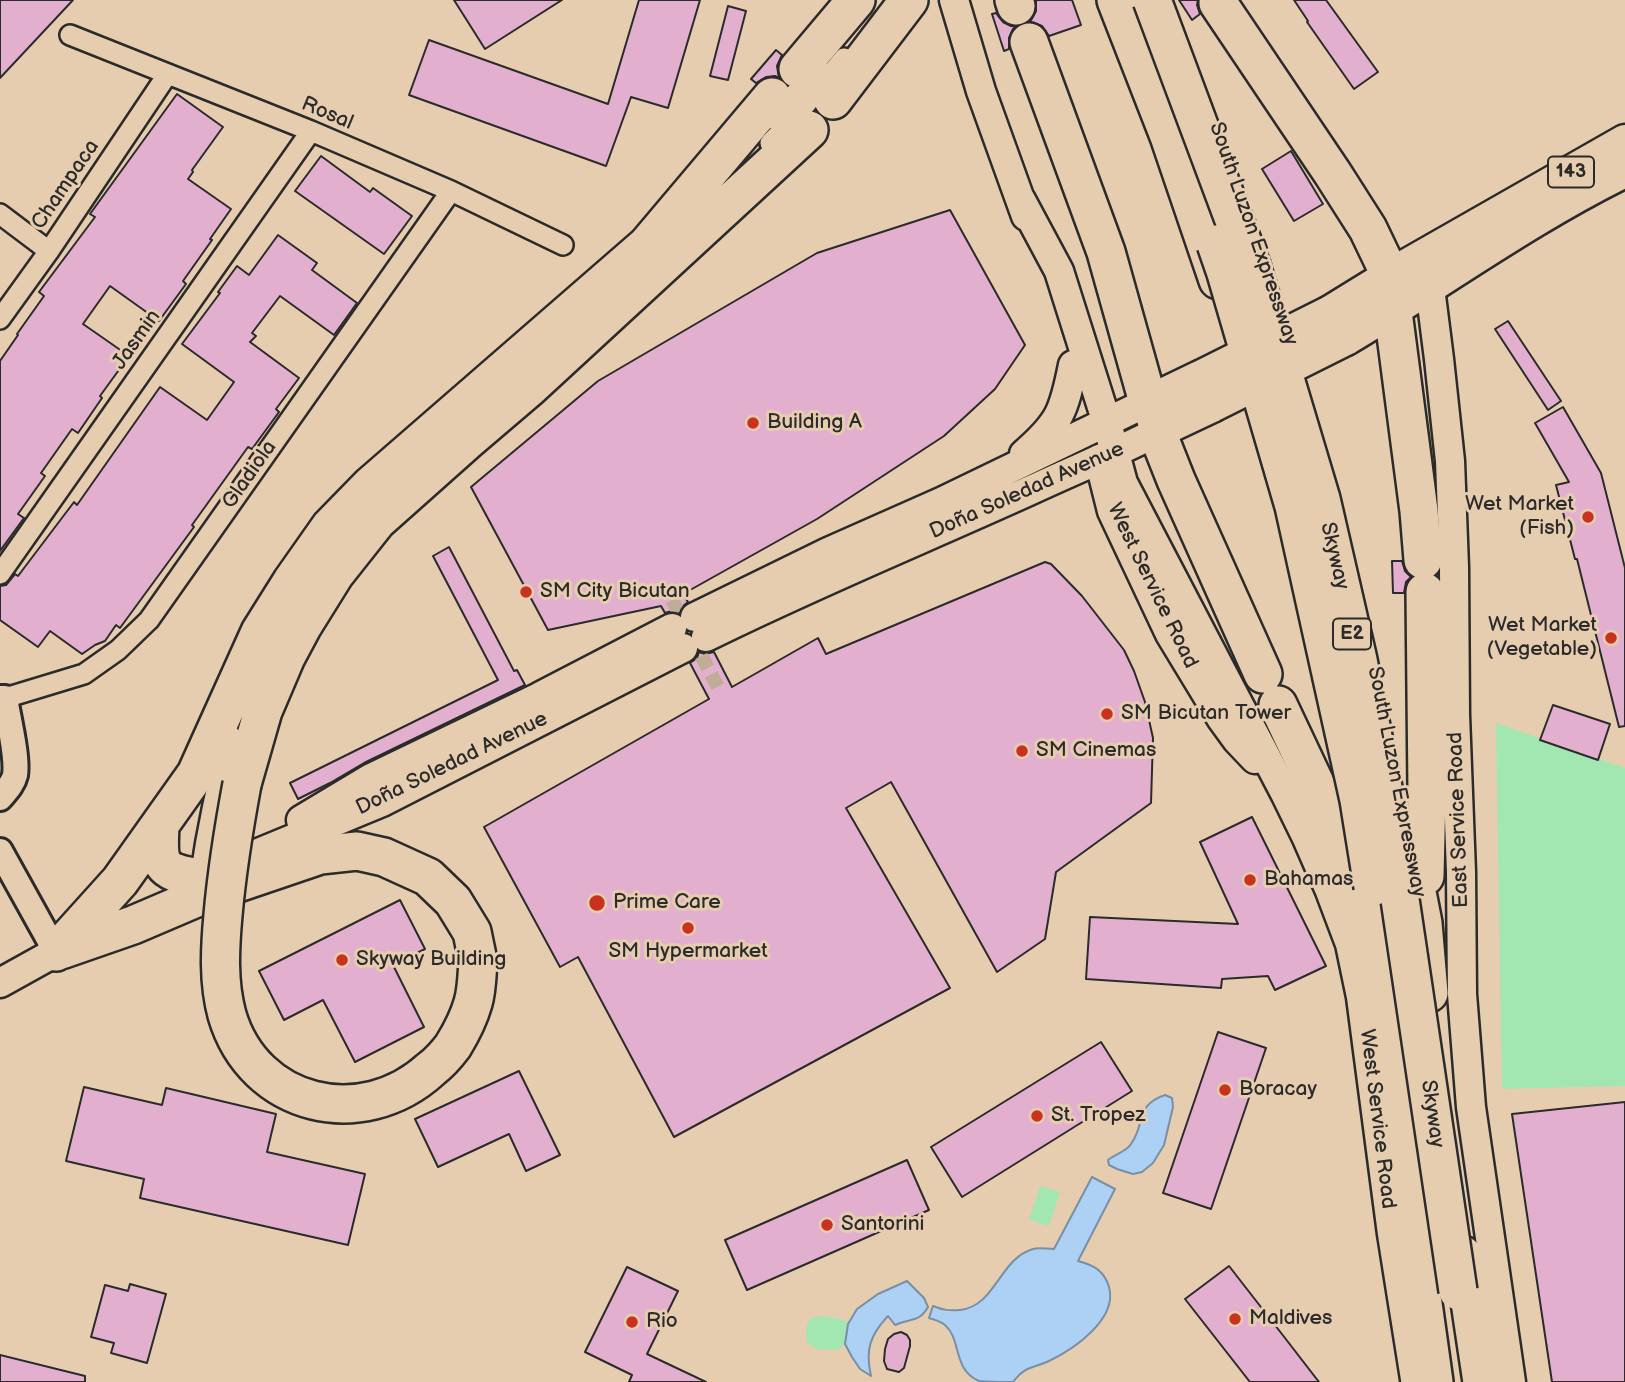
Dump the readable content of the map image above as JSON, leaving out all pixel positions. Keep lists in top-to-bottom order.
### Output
{
  "streets": {
    "highway": ["South Luzon Expressway", "Skyway", "E2"],
    "main road": [
      "143",
      "Doña Soledad Avenue",
      "West Service Road",
      "East Service Road"
    ],
    "street": [
      "Rosal",
      "Champaca",
      "Jasmin",
      "Gladiola"
    ]
  },
  "crossings": [
    ["Rosal", "Champaca"],
    ["Rosal", "Jasmin"],
    ["Rosal", "Gladiola"],
    ["143", "Doña Soledad Avenue"],
    ["143", "East Service Road"],
    ["Doña Soledad Avenue", "West Service Road"]
  ],
  "places": [
    "Building A",
    "Wet Market (Fish)",
    "SM City Bicutan",
    "Wet Market (Vegetable)",
    "SM Bicutan Tower",
    "SM Cinemas",
    "Bahamas",
    "Prime Care",
    "SM Hypermarket",
    "Skyway Building",
    "Boracay",
    "St. Tropez",
    "Santorini",
    "Maldives",
    "Rio"
  ]
}
